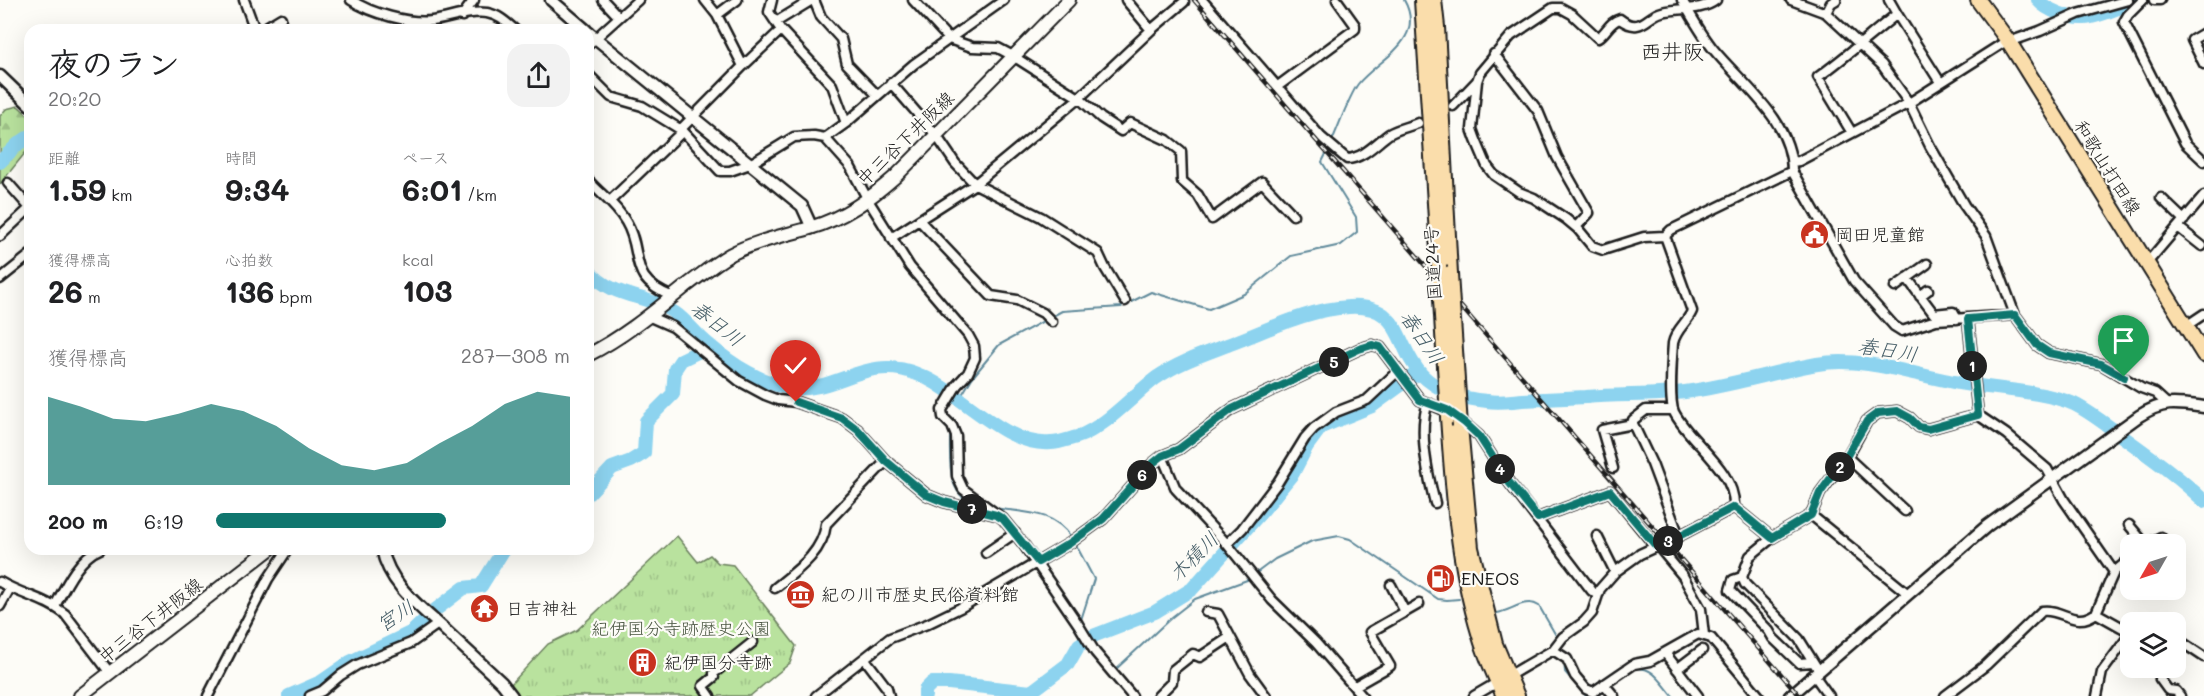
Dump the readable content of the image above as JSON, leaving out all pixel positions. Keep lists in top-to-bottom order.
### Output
{
  "streets": {
    "main road": ["中三谷下井阪線", "和歌山打田線", "国道24号"]
  },
  "districts": ["西井阪"],
  "water": ["春日川", "木積川", "宮川"],
  "parks": ["紀伊国分寺跡歴史公園"],
  "places": {
    "public building": ["岡田児童館"],
    "fuel station": ["ENEOS"],
    "museum": ["紀の川市歴史民俗資料館"],
    "temple": ["日吉神社"],
    "building": ["紀伊国分寺跡"]
  },
  "north": "bottom left",
  "page": {
    "heading": ["夜のラン", "20:20"],
    "stats": [
      ["距離", "1.59 km"],
      ["時間", "9:34"],
      ["ペース", "6:01 /km"],
      ["獲得標高", "26 m"],
      ["心拍数", "136 bpm"],
      ["kcal", "103"]
    ],
    "chart": ["獲得標高", "287–308 m"],
    "pins": [
      "5",
      "1",
      "2",
      "4",
      "6",
      "7",
      "3"
    ],
    "list": [
      {
        "name": "200 m",
        "note": "6:19"
      }
    ]
  }
}
